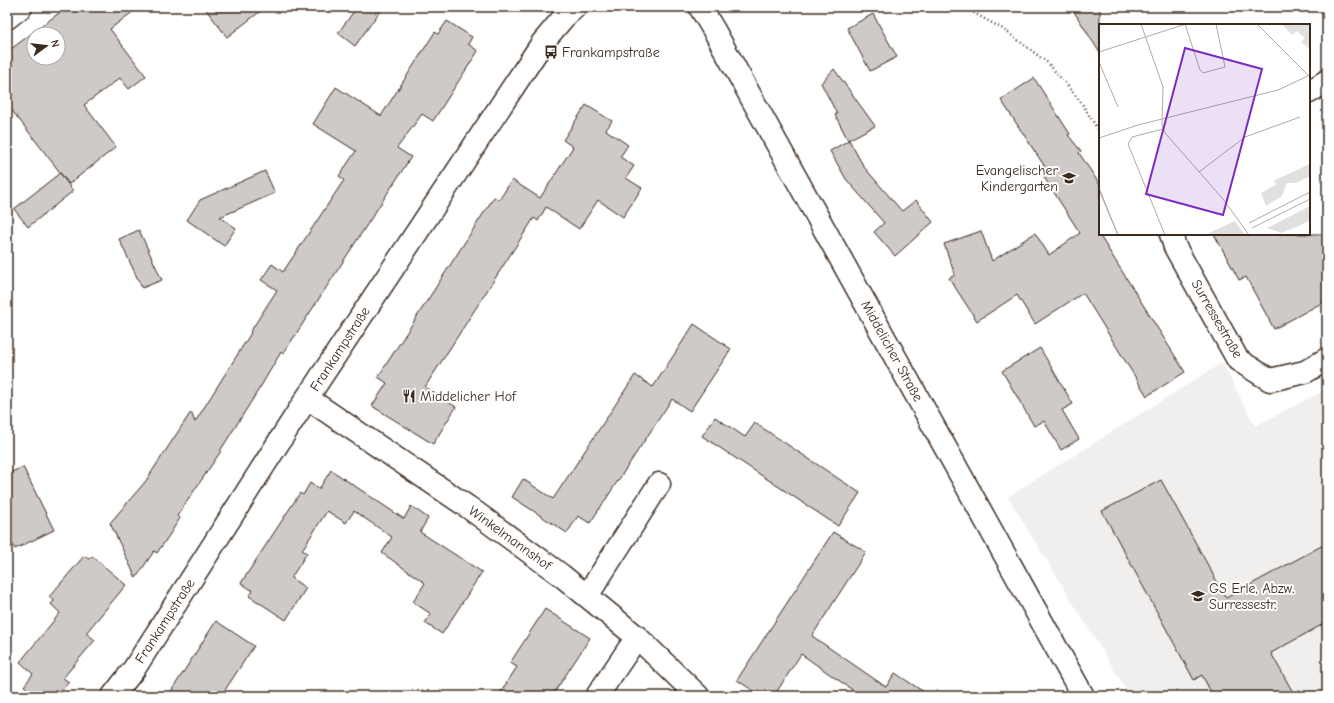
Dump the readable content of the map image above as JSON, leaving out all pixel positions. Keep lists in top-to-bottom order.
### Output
{
  "streets": {
    "street": [
      "Surressestraße",
      "Frankampstraße",
      "Middelicher Straße",
      "Winkelmannshof"
    ]
  },
  "crossings": [
    ["Frankampstraße", "Winkelmannshof"]
  ],
  "places": {
    "bus stop": ["Frankampstraße"],
    "school or university": ["Evangelischer Kindergarten", "GS Erle, Abzw. Surressestr."],
    "restaurant": ["Middelicher Hof"]
  },
  "north": "right"
}
